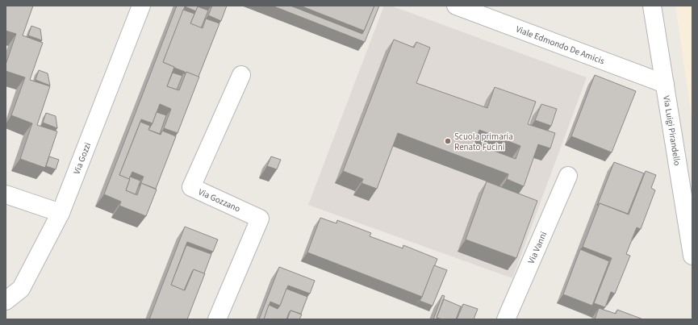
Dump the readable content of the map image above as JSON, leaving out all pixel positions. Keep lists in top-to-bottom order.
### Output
{
  "streets": {
    "street": [
      "Viale Edmondo De Amicis",
      "Via Luigi Pirandello",
      "Via Gozzi",
      "Via Gozzano",
      "Via Vanni"
    ]
  },
  "crossings": [
    ["Viale Edmondo De Amicis", "Via Luigi Pirandello"]
  ],
  "places": ["Scuola primaria Renato Fucini"]
}
